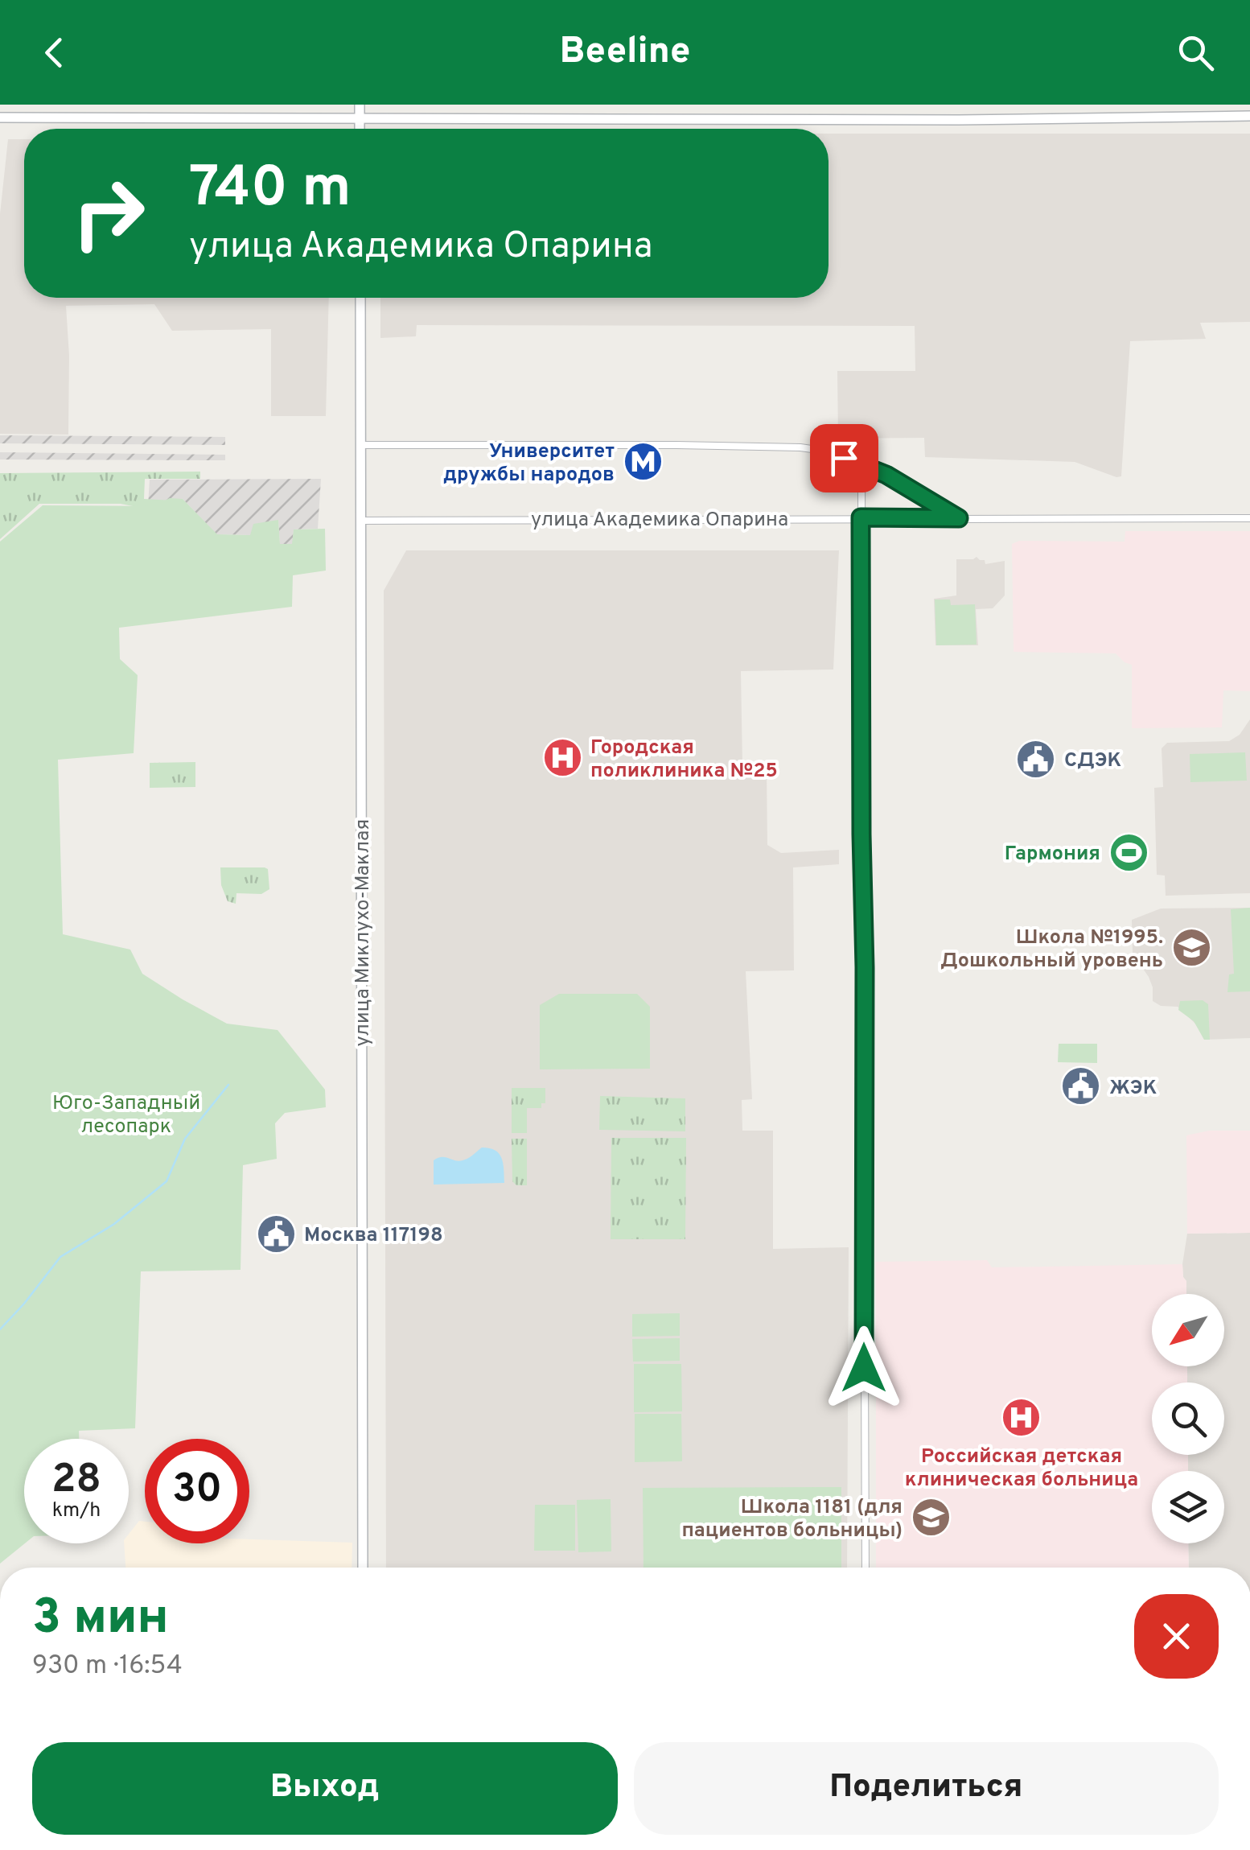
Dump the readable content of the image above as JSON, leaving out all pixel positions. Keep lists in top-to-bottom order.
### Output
{
  "streets": {
    "main road": ["улица Миклухо-Маклая"],
    "street": ["улица Академика Опарина"]
  },
  "crossings": [
    ["улица Академика Опарина", "улица Миклухо-Маклая"]
  ],
  "parks": ["Юго-Западный лесопарк"],
  "places": {
    "metro station": ["Университет дружбы народов"],
    "hospital": ["Городская поликлиника №25", "Российская детская клиническая больница"],
    "public building": ["СДЭК", "ЖЭК", "Москва 117198"],
    "sports": ["Гармония"],
    "school or university": ["Школа №1995. Дошкольный уровень", "Школа 1181 (для пациентов больницы)"]
  },
  "north": "bottom left",
  "page": {
    "header": "Beeline",
    "turn": ["740 m", "улица Академика Опарина"],
    "speed": "28 km/h",
    "limit": "30",
    "heading": ["3 мин", "930 m · 16:54"],
    "buttons": ["Выход", "Поделиться"]
  }
}
